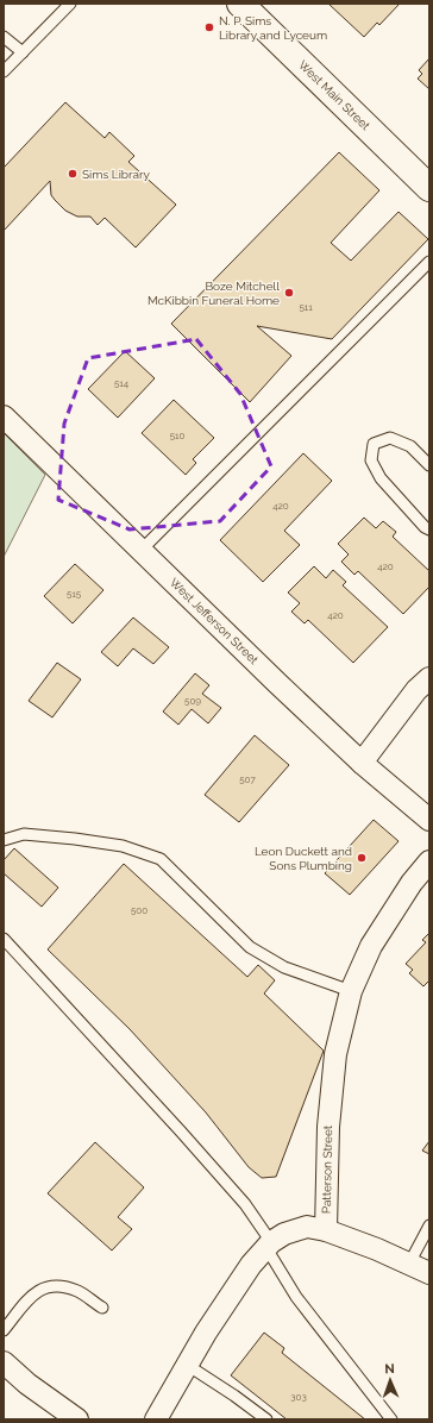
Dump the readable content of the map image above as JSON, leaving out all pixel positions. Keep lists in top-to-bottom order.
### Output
{
  "streets": {
    "main road": ["West Main Street"],
    "street": ["West Jefferson Street", "Patterson Street"]
  },
  "places": [
    "N. P. Sims Library and Lyceum",
    "Sims Library",
    "Boze Mitchell McKibbin Funeral Home",
    "Leon Duckett and Sons Plumbing"
  ],
  "house_numbers": [
    "511",
    "514",
    "510",
    "420",
    "420",
    "515",
    "420",
    "509",
    "507",
    "500",
    "303"
  ],
  "north": "top"
}
